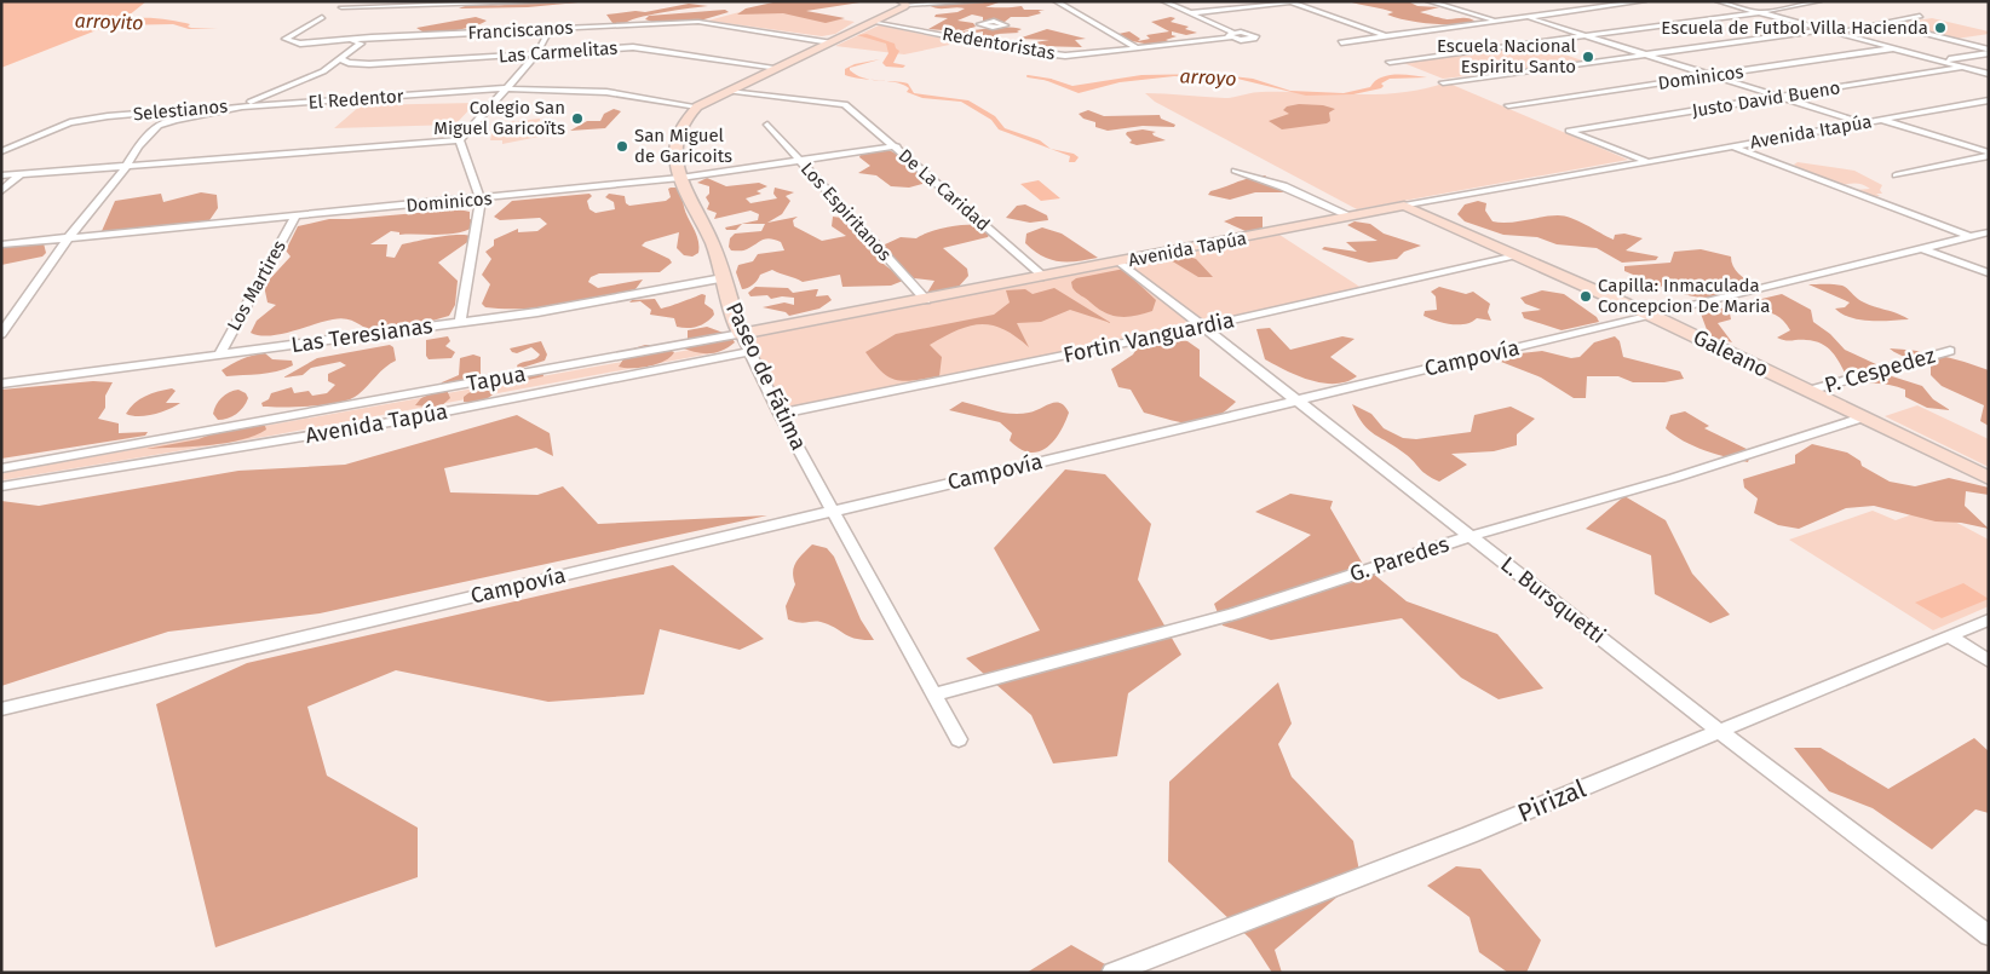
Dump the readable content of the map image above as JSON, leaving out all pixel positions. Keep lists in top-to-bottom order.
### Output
{
  "streets": {
    "street": [
      "Franciscanos",
      "Redentoristas",
      "Las Carmelitas",
      "Dominicos",
      "El Redentor",
      "Justo David Bueno",
      "Selestianos",
      "Avenida Itapúa",
      "De La Caridad",
      "Los Espiritanos",
      "Avenida Tapúa",
      "Los Martires",
      "Las Teresianas",
      "Fortin Vanguardia",
      "Galeano",
      "Campovía",
      "P. Cespedez",
      "Paseo de Fátima",
      "Tapua",
      "G. Paredes",
      "L. Bursquetti",
      "Pirizal"
    ]
  },
  "crossings": [
    ["Franciscanos", "Paseo de Fátima"],
    ["Redentoristas", "Paseo de Fátima"],
    ["Las Carmelitas", "Selestianos"],
    ["Las Carmelitas", "Paseo de Fátima"],
    ["Dominicos", "De La Caridad"],
    ["Dominicos", "Los Espiritanos"],
    ["Dominicos", "Los Martires"],
    ["Dominicos", "Paseo de Fátima"],
    ["El Redentor", "Selestianos"],
    ["El Redentor", "Paseo de Fátima"],
    ["Justo David Bueno", "Avenida Itapúa"],
    ["Avenida Itapúa", "Avenida Tapúa"],
    ["De La Caridad", "Avenida Tapúa"],
    ["De La Caridad", "Paseo de Fátima"],
    ["Los Espiritanos", "Avenida Tapúa"],
    ["Avenida Tapúa", "Galeano"],
    ["Avenida Tapúa", "Paseo de Fátima"],
    ["Avenida Tapúa", "Tapua"],
    ["Avenida Tapúa", "L. Bursquetti"],
    ["Los Martires", "Las Teresianas"],
    ["Las Teresianas", "Paseo de Fátima"],
    ["Fortin Vanguardia", "Galeano"],
    ["Fortin Vanguardia", "Paseo de Fátima"],
    ["Fortin Vanguardia", "L. Bursquetti"],
    ["Galeano", "Campovía"],
    ["Galeano", "P. Cespedez"],
    ["Galeano", "G. Paredes"],
    ["Campovía", "Paseo de Fátima"],
    ["Campovía", "L. Bursquetti"],
    ["Paseo de Fátima", "Tapua"],
    ["Paseo de Fátima", "G. Paredes"],
    ["G. Paredes", "L. Bursquetti"],
    ["L. Bursquetti", "Pirizal"]
  ],
  "water": ["arroyito", "arroyo"],
  "places": [
    "Escuela de Futbol Villa Hacienda",
    "Escuela Nacional Espiritu Santo",
    "Colegio San Miguel Garicoïts",
    "San Miguel de Garicoits",
    "Capilla: Inmaculada Concepcion De Maria"
  ]
}
